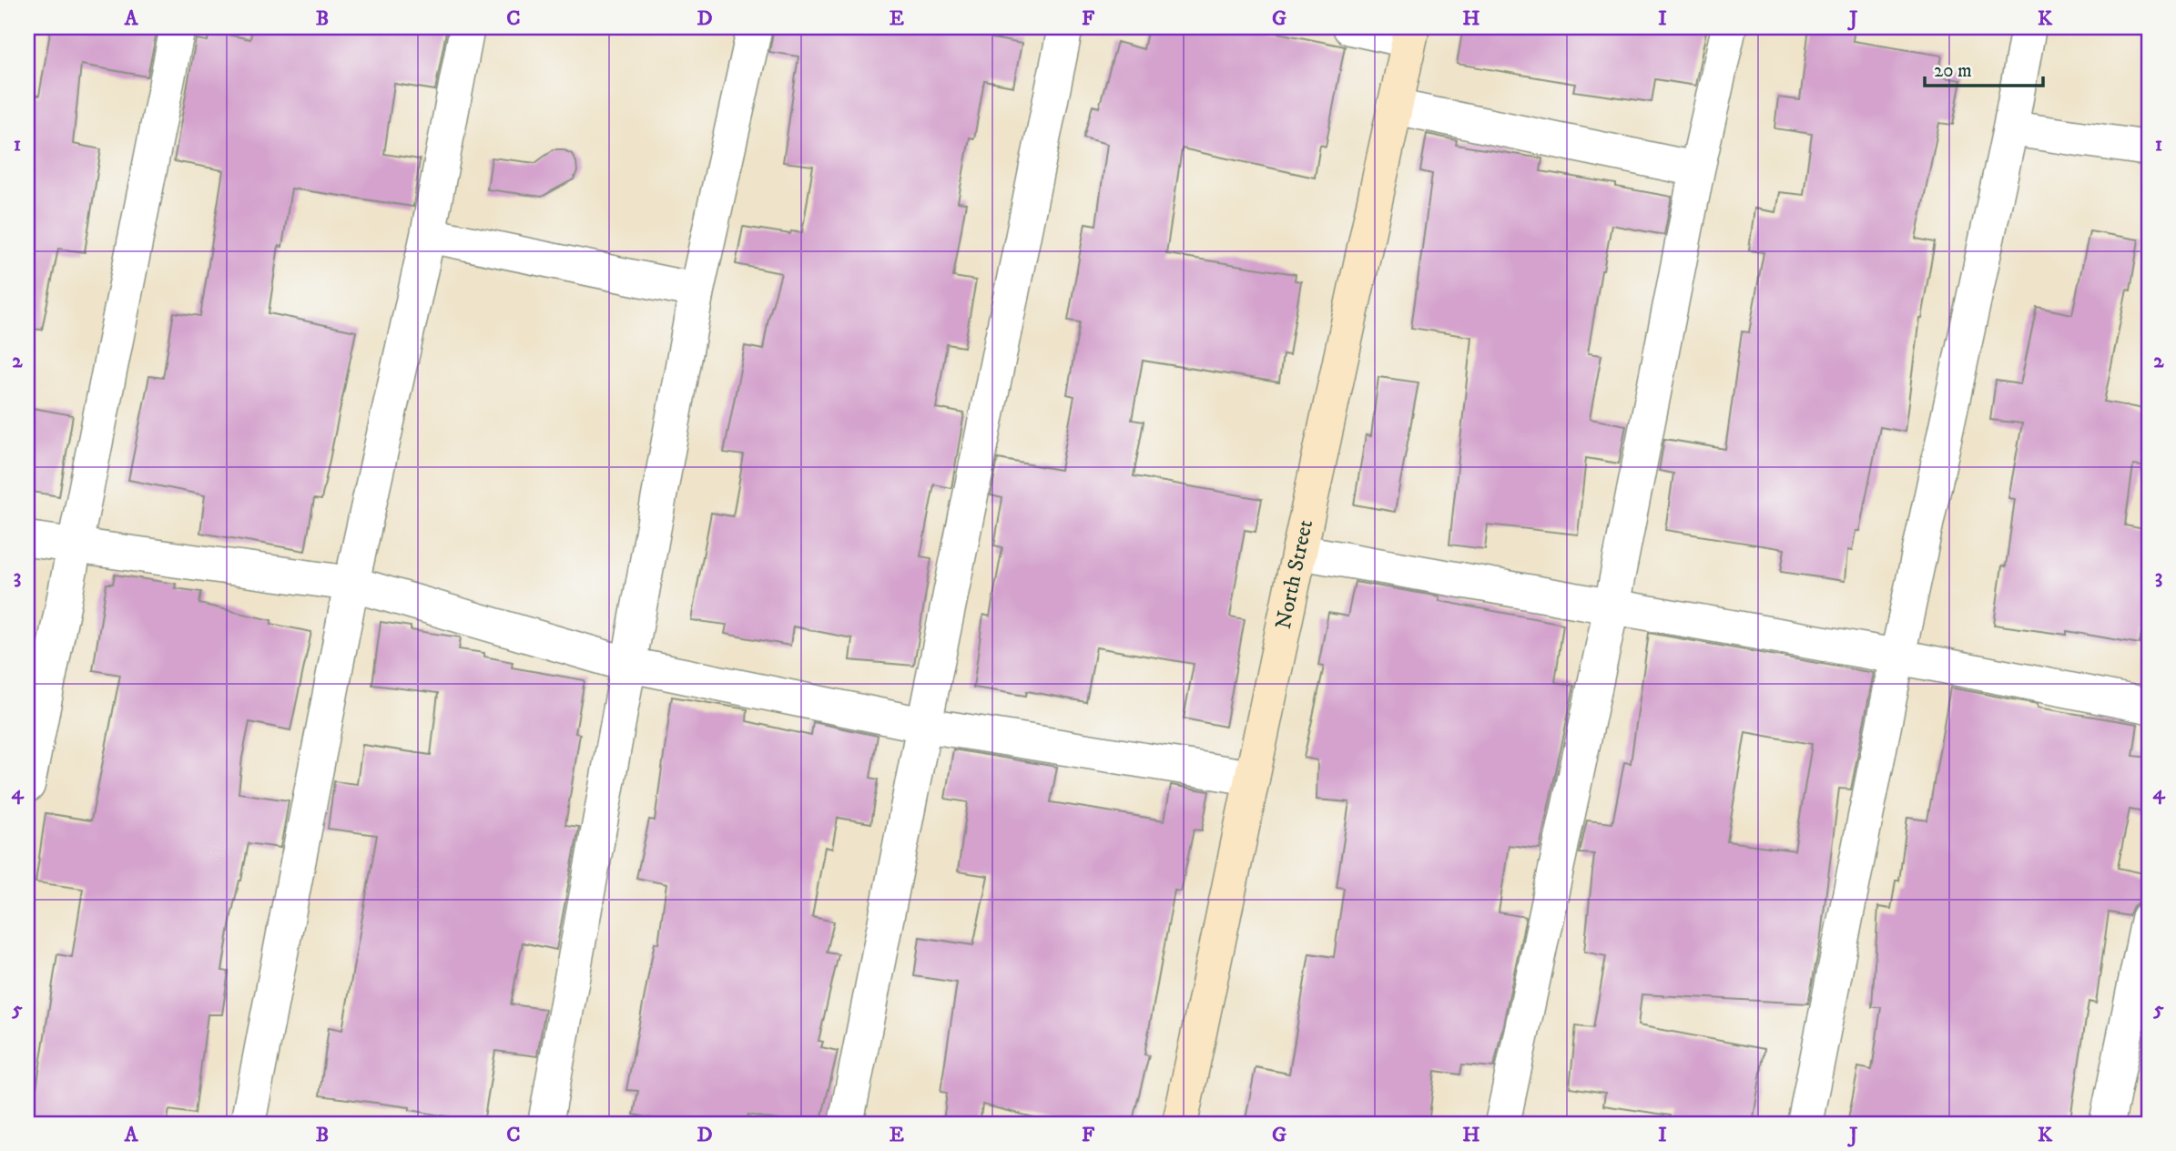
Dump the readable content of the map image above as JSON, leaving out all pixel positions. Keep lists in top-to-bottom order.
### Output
{
  "streets": {
    "street": ["North Street"]
  },
  "scale_bar": "20 m",
  "grid": {
    "columns": [
      "A",
      "B",
      "C",
      "D",
      "E",
      "F",
      "G",
      "H",
      "I",
      "J",
      "K"
    ],
    "rows": [
      "1",
      "2",
      "3",
      "4",
      "5"
    ]
  }
}
